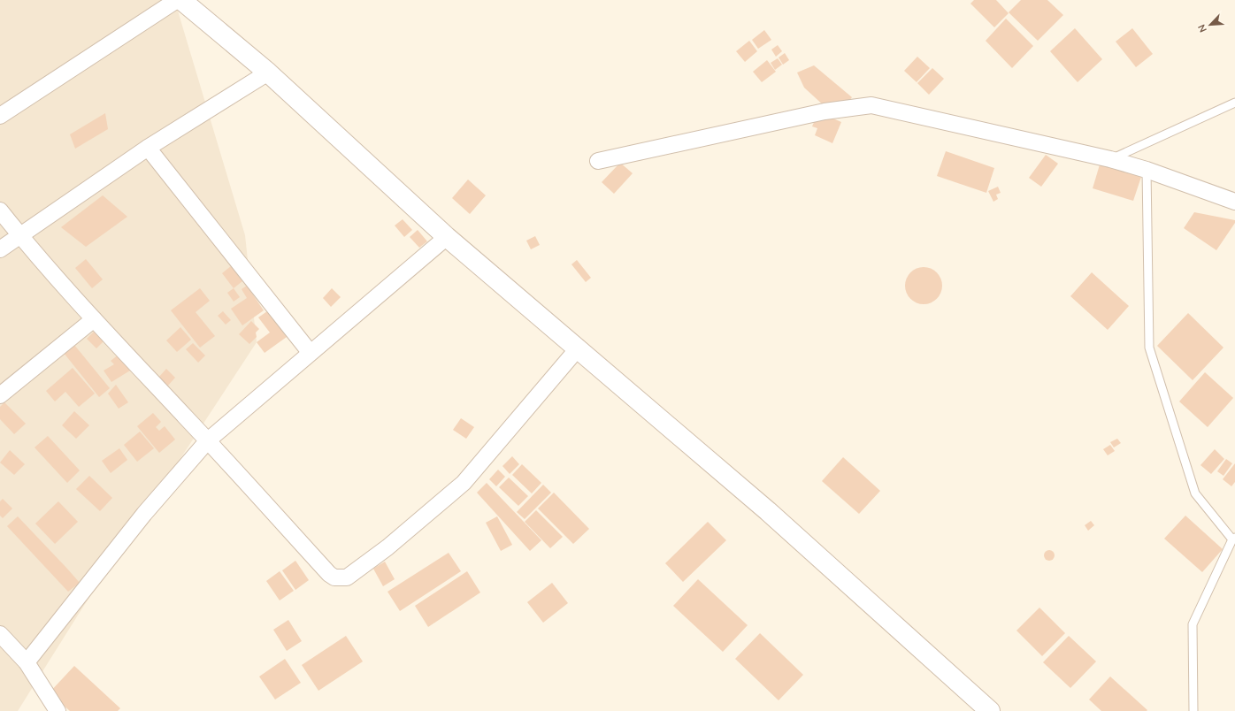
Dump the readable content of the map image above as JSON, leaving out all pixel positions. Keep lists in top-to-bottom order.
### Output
{
  "north": "bottom left"
}
